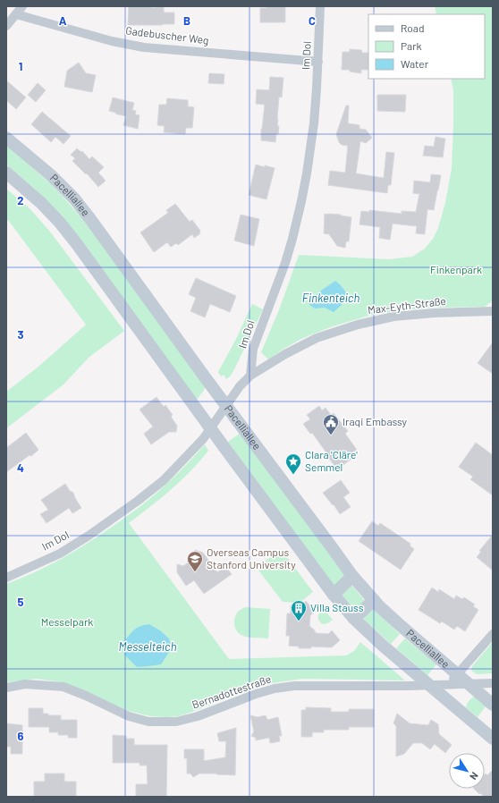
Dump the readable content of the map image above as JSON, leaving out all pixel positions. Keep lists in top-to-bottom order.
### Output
{
  "streets": {
    "street": [
      "Gadebuscher Weg",
      "Im Dol",
      "Pacelliallee",
      "Max-Eyth-Straße",
      "Bernadottestraße"
    ]
  },
  "crossings": [
    ["Gadebuscher Weg", "Im Dol"],
    ["Im Dol", "Pacelliallee"],
    ["Im Dol", "Max-Eyth-Straße"],
    ["Pacelliallee", "Bernadottestraße"]
  ],
  "water": ["Finkenteich", "Messelteich"],
  "parks": ["Finkenpark", "Messelpark"],
  "places": {
    "public building": ["Iraqi Embassy"],
    "place": ["Clara 'Cläre' Semmel"],
    "school or university": ["Overseas Campus Stanford University"],
    "building": ["Villa Stauss"]
  },
  "legend": ["Road", "Park", "Water"],
  "north": "bottom right",
  "grid": {
    "columns": ["A", "B", "C"],
    "rows": [
      "1",
      "2",
      "3",
      "4",
      "5",
      "6"
    ]
  }
}
